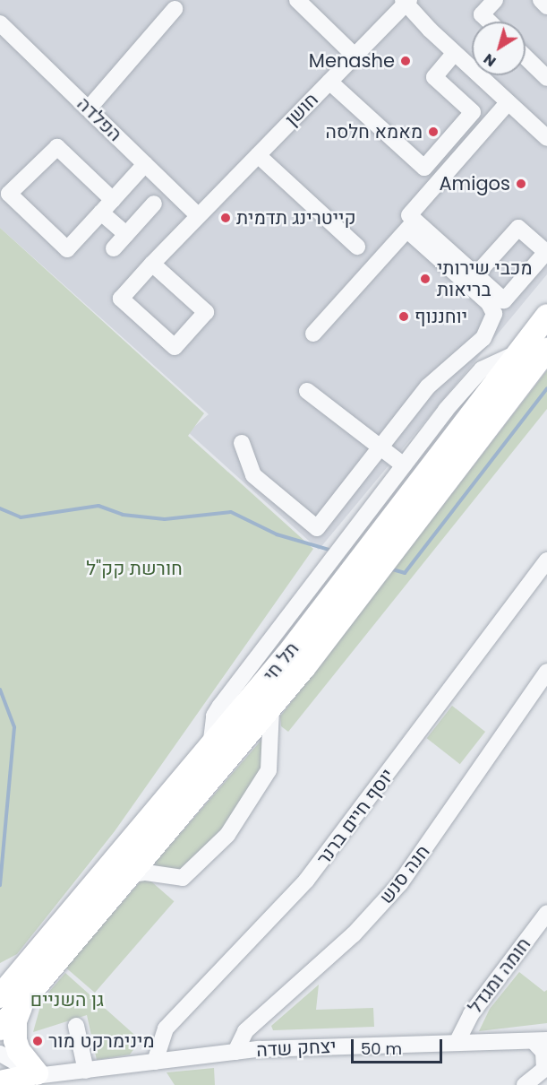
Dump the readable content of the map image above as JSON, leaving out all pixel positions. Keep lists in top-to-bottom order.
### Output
{
  "streets": {
    "highway": ["תל חי"],
    "street": [
      "חושן",
      "הפלדה",
      "יוסף חיים ברנר",
      "חנה סנש",
      "חומה ומגדל",
      "יצחק שדה"
    ]
  },
  "crossings": [
    ["חושן", "הפלדה"],
    ["יוסף חיים ברנר", "יצחק שדה"],
    ["חנה סנש", "יצחק שדה"],
    ["חומה ומגדל", "יצחק שדה"]
  ],
  "parks": ["חורשת קק\"ל", "גן השניים"],
  "places": [
    "Menashe",
    "מאמא חלסה",
    "Amigos",
    "קייטרינג תדמית",
    "מכבי שירותי בריאות",
    "יוחננוף",
    "מינימרקט מור"
  ],
  "scale_bar": "50 m",
  "north": "bottom left"
}
